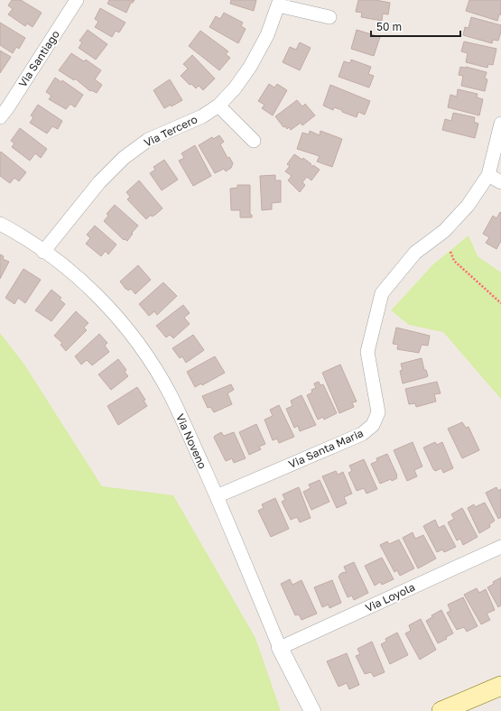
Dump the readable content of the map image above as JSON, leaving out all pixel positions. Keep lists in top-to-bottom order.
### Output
{
  "streets": {
    "street": [
      "Via Santiago",
      "Via Tercero",
      "Via Noveno",
      "Via Santa Maria",
      "Via Loyola"
    ]
  },
  "crossings": [
    ["Via Tercero", "Via Noveno"],
    ["Via Noveno", "Via Santa Maria"],
    ["Via Noveno", "Via Loyola"]
  ],
  "scale_bar": "50 m"
}
